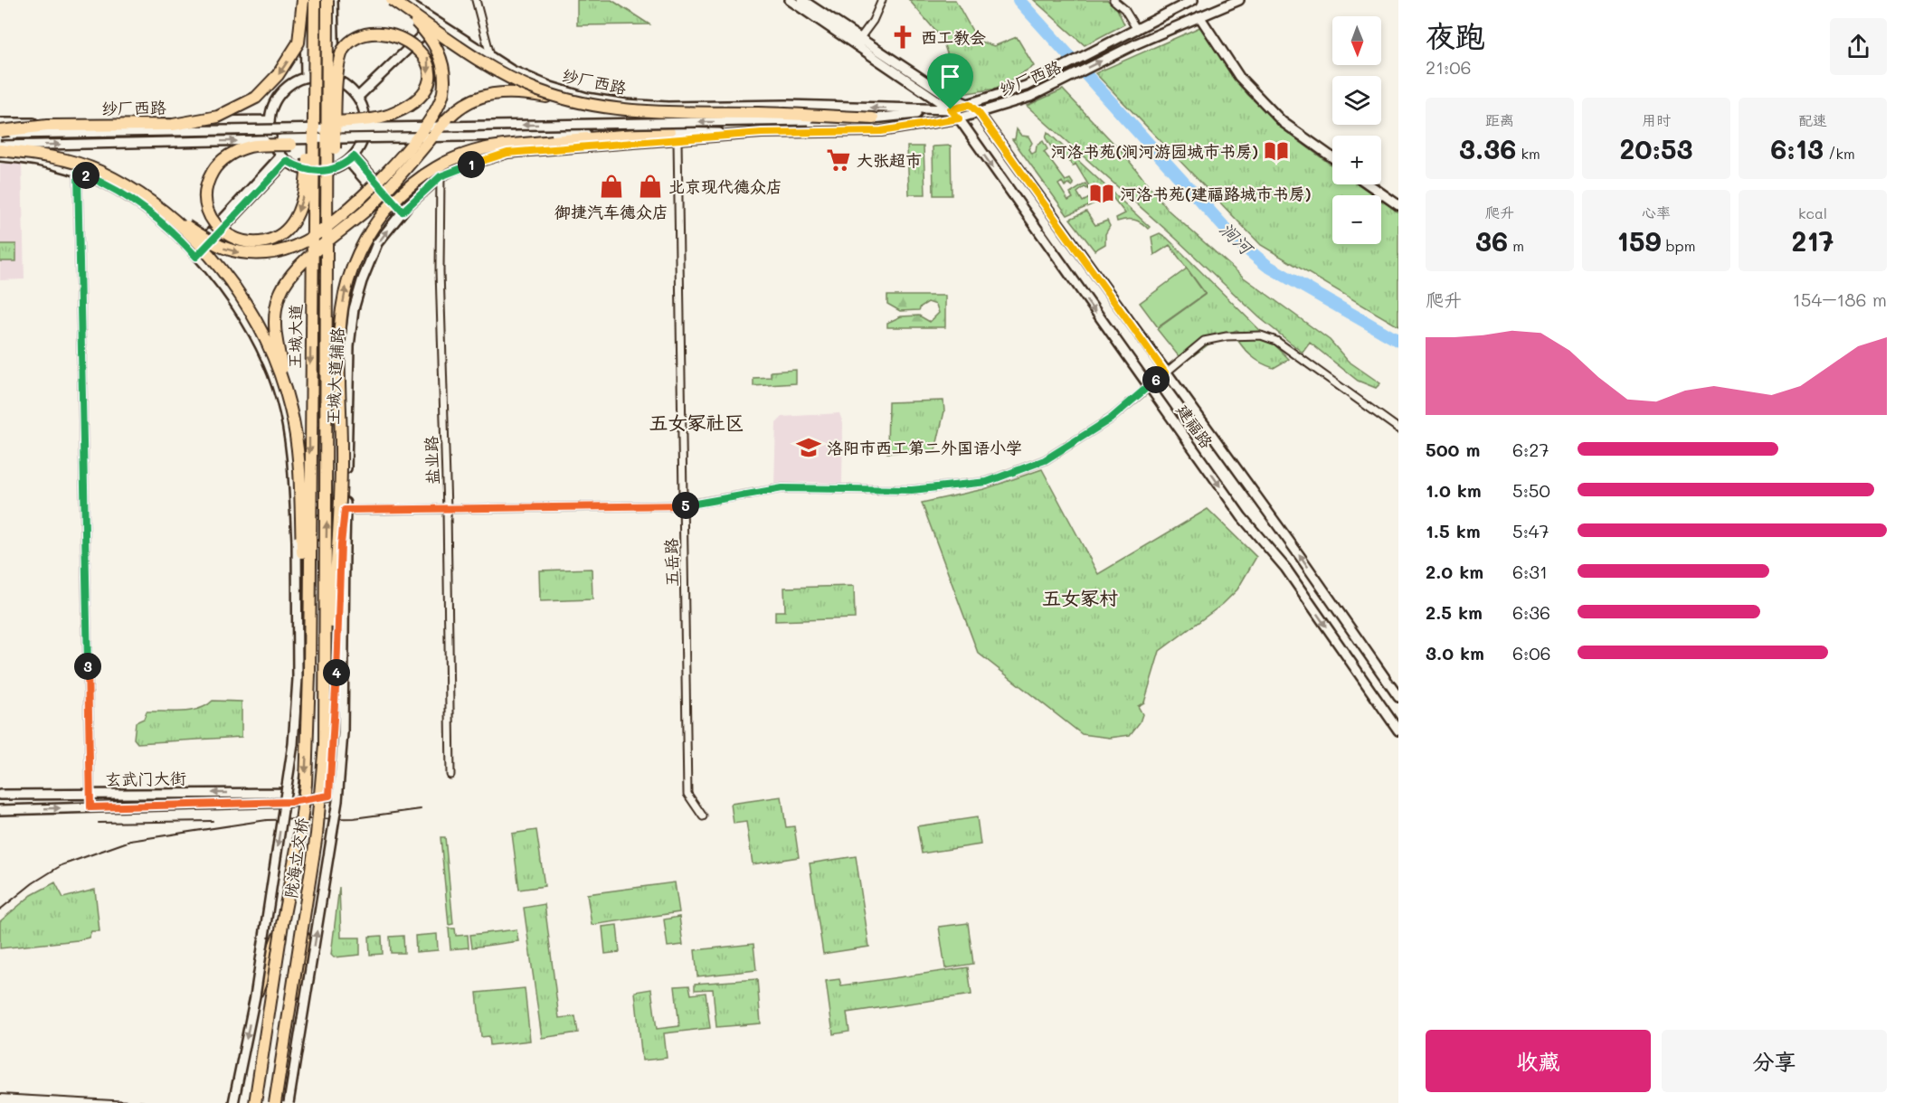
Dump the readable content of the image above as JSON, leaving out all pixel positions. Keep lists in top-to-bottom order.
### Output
{
  "streets": {
    "highway": ["王城大道", "陇海立交桥"],
    "main road": [
      "纱厂西路",
      "王城大道辅路",
      "建福路",
      "玄武门大街"
    ],
    "street": ["盐业路", "五岳路"]
  },
  "crossings": [
    ["纱厂西路", "王城大道辅路"],
    ["纱厂西路", "建福路"],
    ["纱厂西路", "盐业路"],
    ["纱厂西路", "五岳路"],
    ["王城大道", "陇海立交桥"],
    ["王城大道辅路", "玄武门大街"]
  ],
  "districts": ["五女冢社区", "五女冢村"],
  "water": ["涧河"],
  "places": {
    "church": ["西工教会"],
    "library": ["河洛书苑(涧河游园城市书房)", "河洛书苑(建福路城市书房)"],
    "supermarket": ["大张超市"],
    "shop": ["御捷汽车德众店", "北京现代德众店"],
    "school or university": ["洛阳市西工第二外国语小学"]
  },
  "north": "bottom",
  "page": {
    "heading": ["夜跑", "21:06"],
    "map_buttons": ["+", "−"],
    "stats": [
      ["距离", "3.36 km"],
      ["用时", "20:53"],
      ["配速", "6:13 /km"],
      ["爬升", "36 m"],
      ["心率", "159 bpm"],
      ["kcal", "217"]
    ],
    "pins": [
      "1",
      "2",
      "6",
      "5",
      "3",
      "4"
    ],
    "chart": ["爬升", "154–186 m"],
    "list": [
      {
        "name": "500 m",
        "note": "6:27"
      },
      {
        "name": "1.0 km",
        "note": "5:50"
      },
      {
        "name": "1.5 km",
        "note": "5:47"
      },
      {
        "name": "2.0 km",
        "note": "6:31"
      },
      {
        "name": "2.5 km",
        "note": "6:36"
      },
      {
        "name": "3.0 km",
        "note": "6:06"
      }
    ],
    "buttons": ["收藏", "分享"]
  }
}
